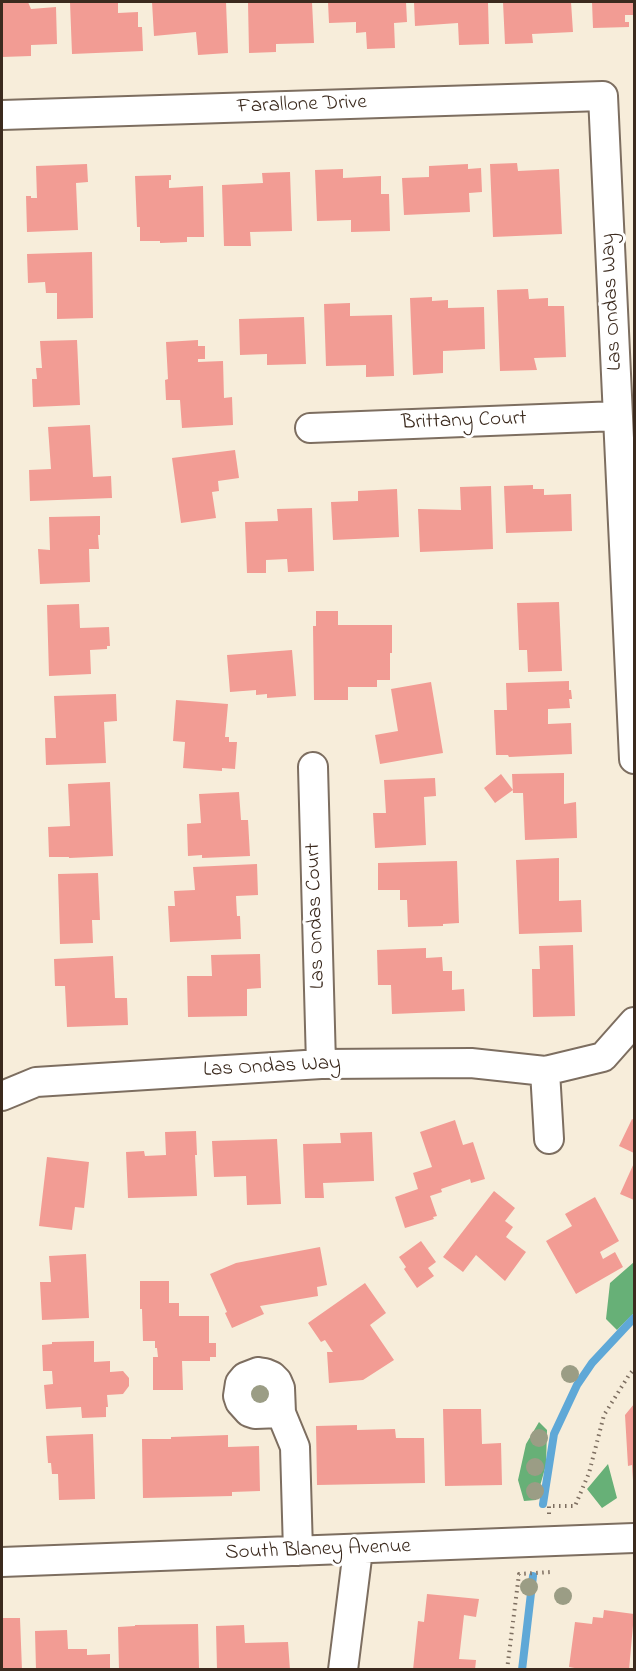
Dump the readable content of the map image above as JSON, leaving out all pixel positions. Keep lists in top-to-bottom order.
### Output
{
  "streets": {
    "street": [
      "Farallone Drive",
      "Las Ondas Way",
      "Brittany Court",
      "Las Ondas Court",
      "South Blaney Avenue"
    ]
  },
  "crossings": [
    ["Farallone Drive", "Las Ondas Way"],
    ["Las Ondas Way", "Brittany Court"],
    ["Las Ondas Way", "Las Ondas Court"]
  ]
}
